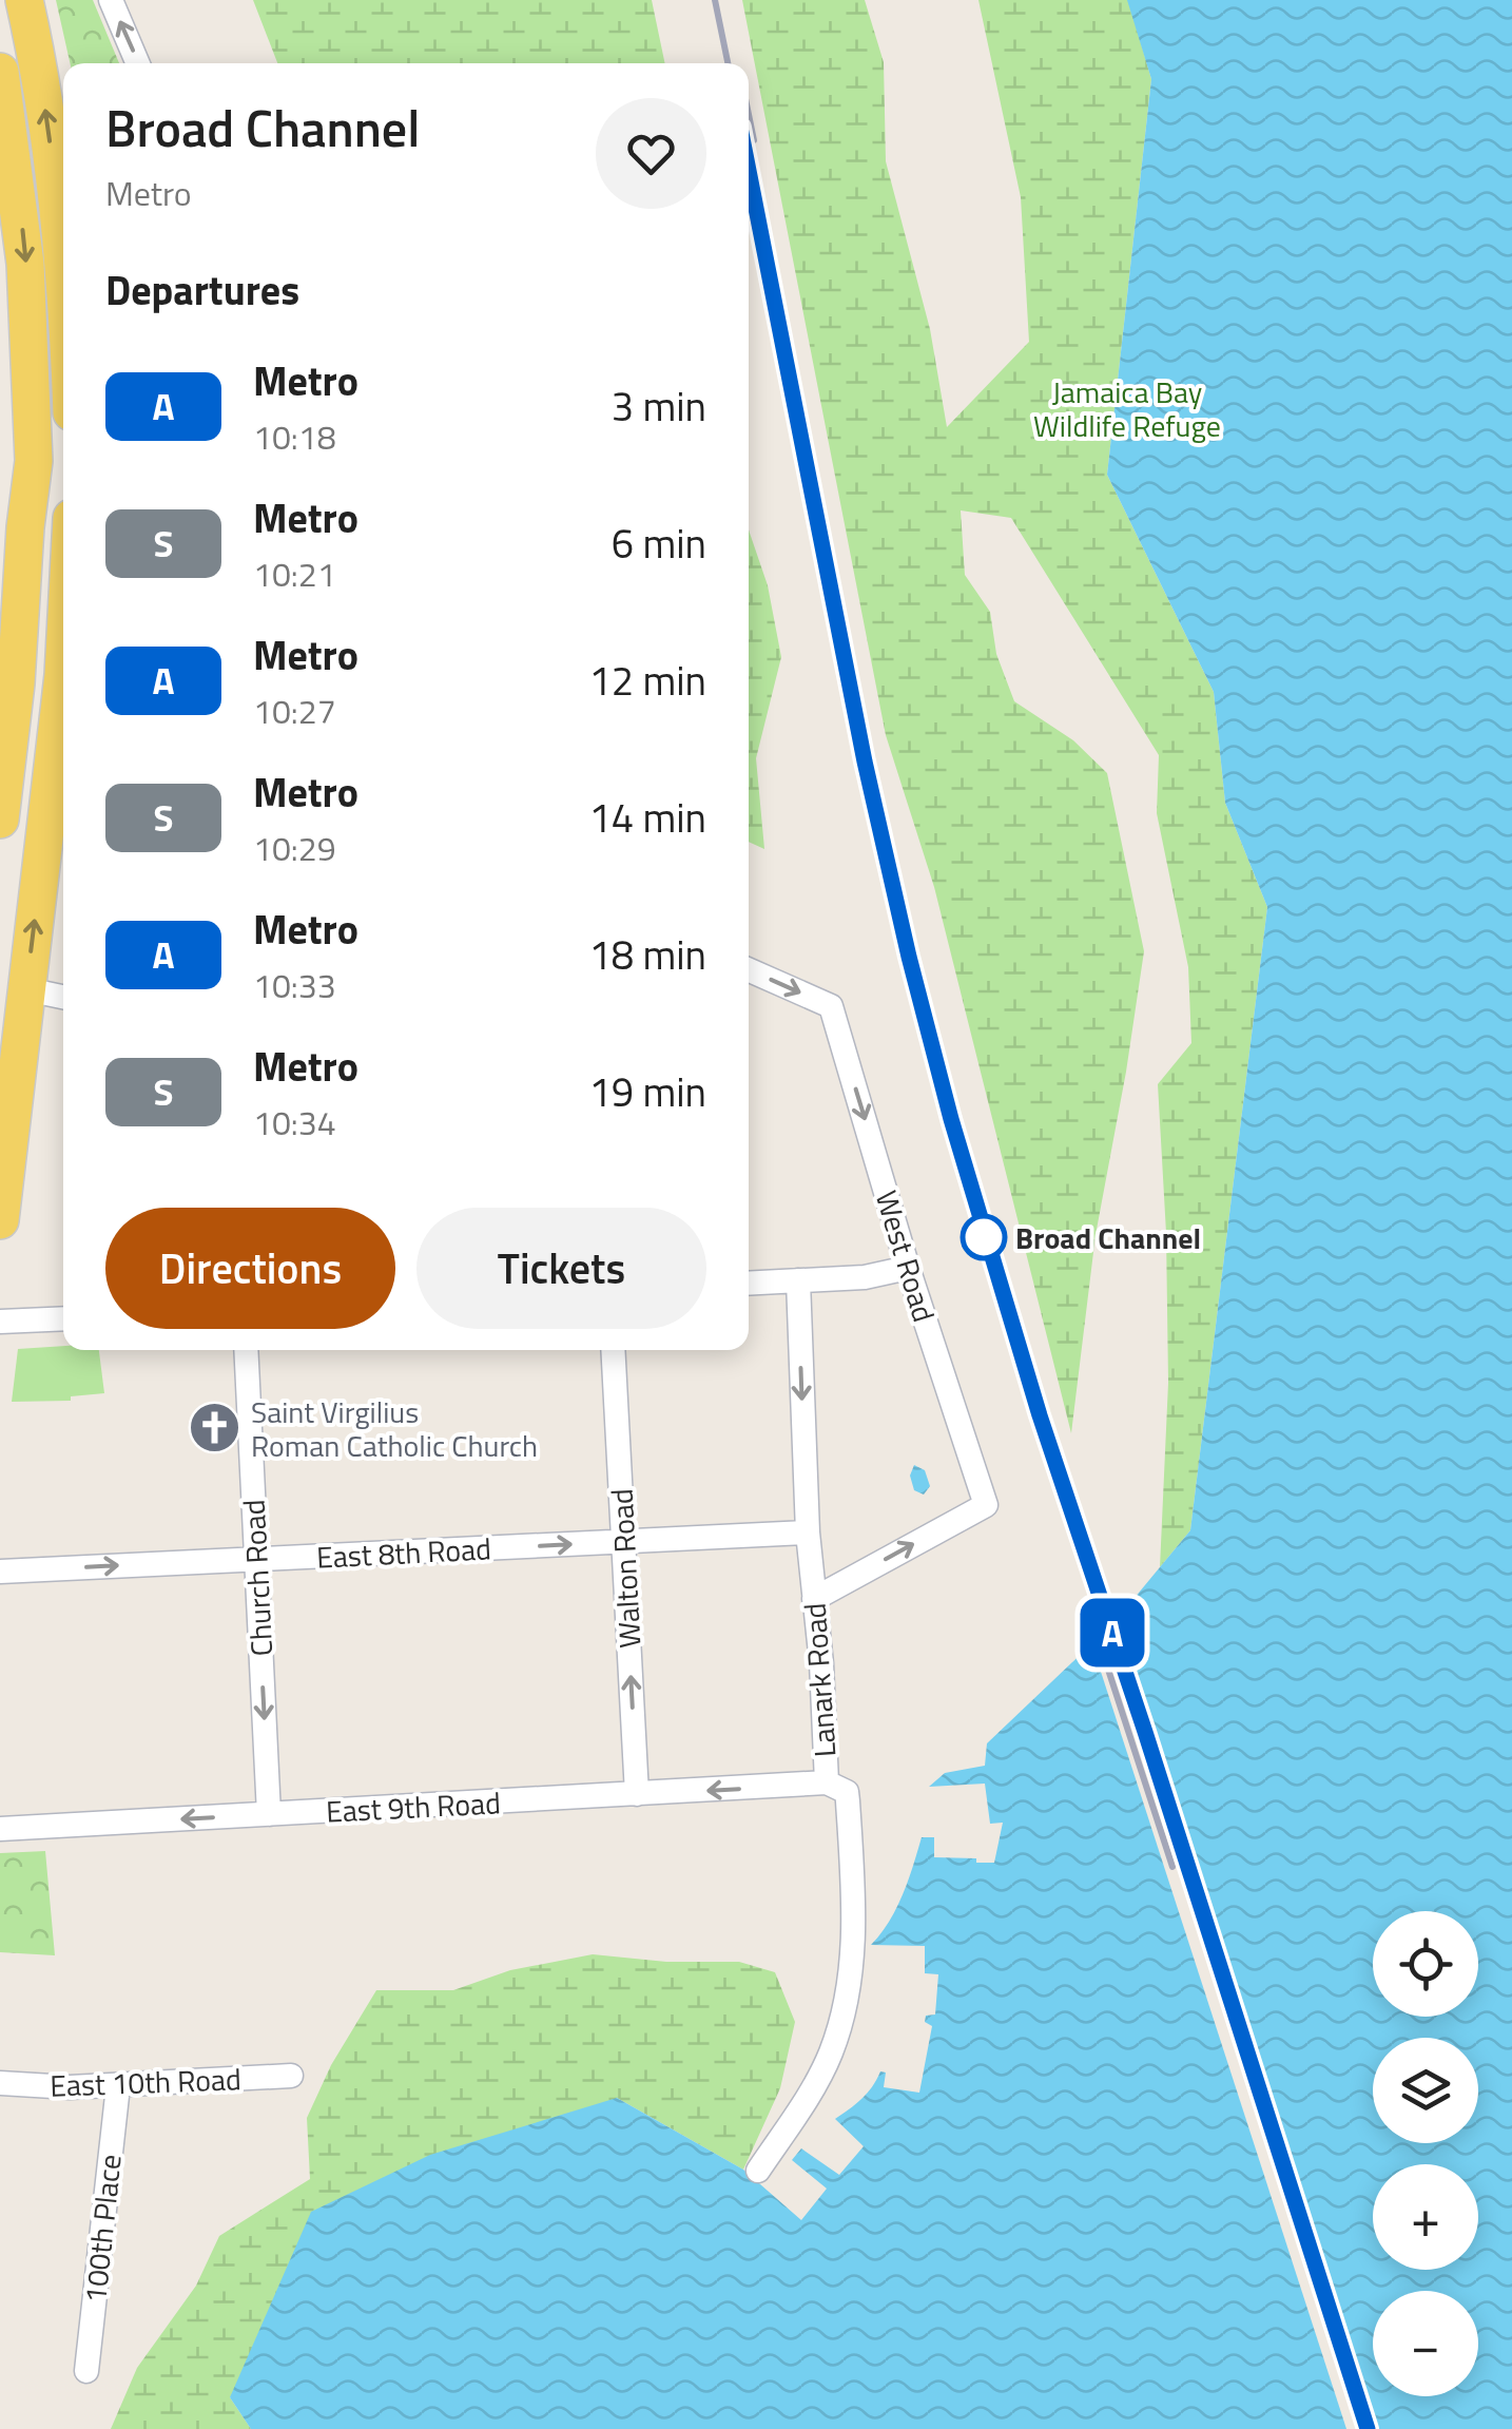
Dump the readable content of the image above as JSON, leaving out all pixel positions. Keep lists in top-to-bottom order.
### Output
{
  "streets": {
    "street": [
      "West Road",
      "East 8th Road",
      "Walton Road",
      "Church Road",
      "Lanark Road",
      "East 9th Road",
      "East 10th Road",
      "100th Place"
    ]
  },
  "crossings": [
    ["West Road", "Lanark Road"],
    ["East 8th Road", "Walton Road"],
    ["East 8th Road", "Church Road"],
    ["East 8th Road", "Lanark Road"],
    ["Walton Road", "East 9th Road"],
    ["Church Road", "East 9th Road"],
    ["Lanark Road", "East 9th Road"],
    ["East 10th Road", "100th Place"]
  ],
  "one_way": [
    "East 8th Road",
    "Walton Road",
    "Church Road",
    "East 9th Road"
  ],
  "parks": ["Jamaica Bay Wildlife Refuge"],
  "places": {
    "other": ["Broad Channel"],
    "church": ["Saint Virgilius Roman Catholic Church"]
  },
  "lines": ["metro line A"],
  "page": {
    "on_map": "A",
    "heading": [
      ["Broad Channel", "Metro"],
      "Departures"
    ],
    "list": [
      {
        "mark": "A",
        "name": "Metro",
        "note": "10:18",
        "value": "3 min"
      },
      {
        "mark": "S",
        "name": "Metro",
        "note": "10:21",
        "value": "6 min"
      },
      {
        "mark": "A",
        "name": "Metro",
        "note": "10:27",
        "value": "12 min"
      },
      {
        "mark": "S",
        "name": "Metro",
        "note": "10:29",
        "value": "14 min"
      },
      {
        "mark": "A",
        "name": "Metro",
        "note": "10:33",
        "value": "18 min"
      },
      {
        "mark": "S",
        "name": "Metro",
        "note": "10:34",
        "value": "19 min"
      }
    ],
    "buttons": ["Directions", "Tickets"],
    "map_buttons": ["+", "−"]
  }
}
